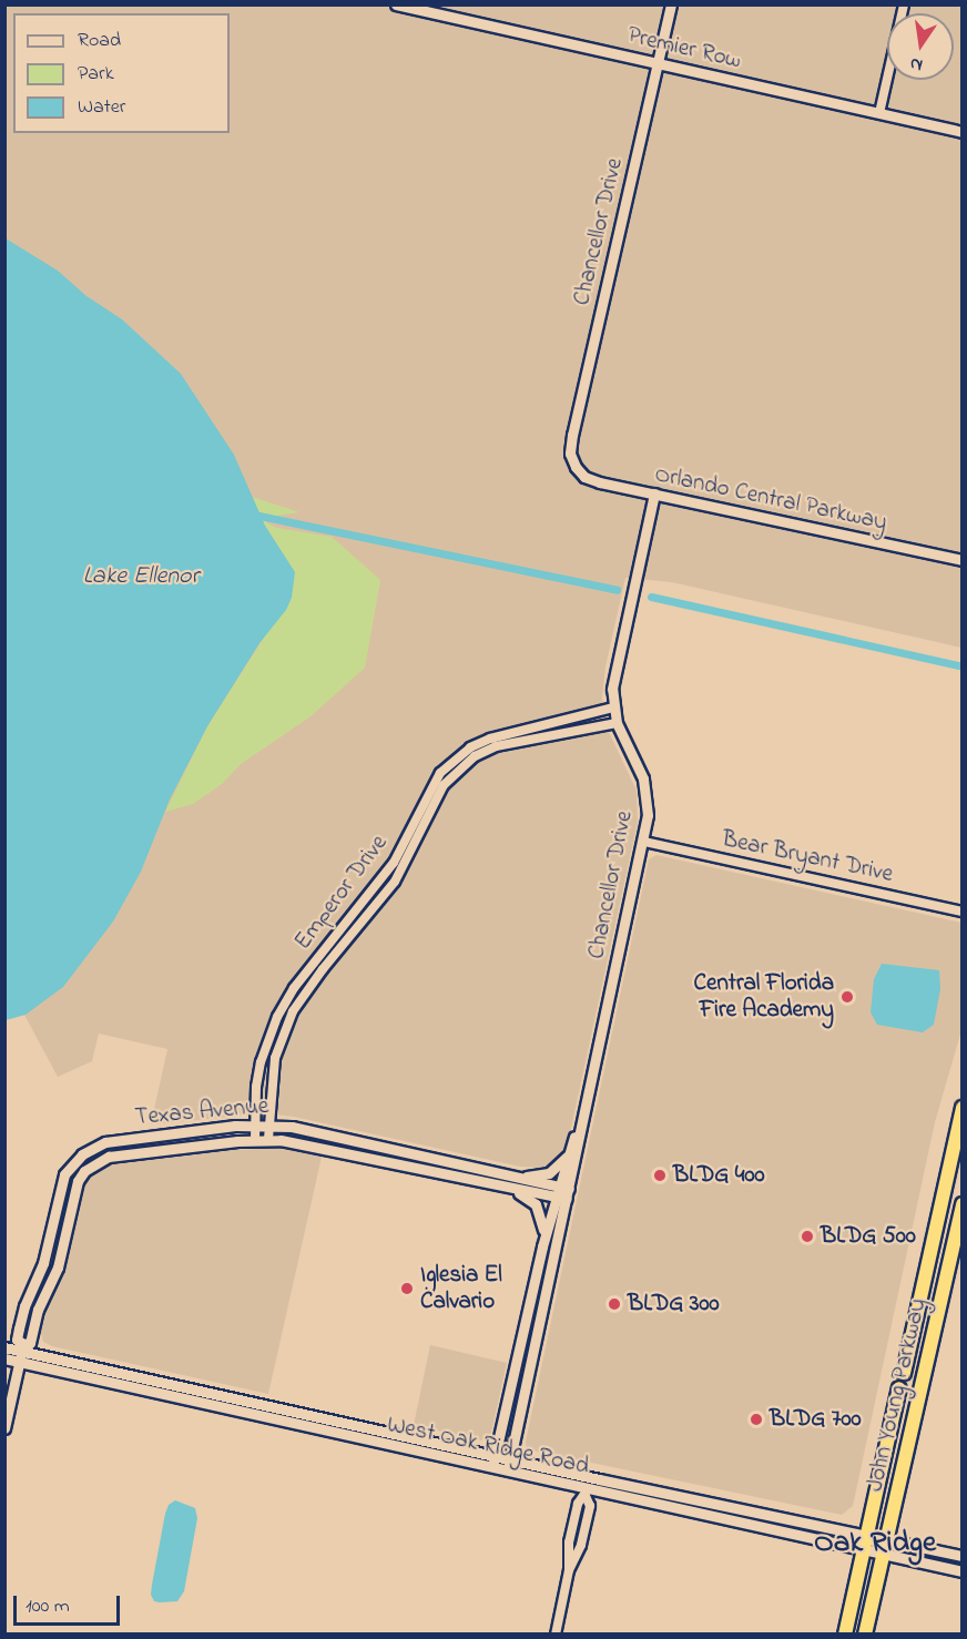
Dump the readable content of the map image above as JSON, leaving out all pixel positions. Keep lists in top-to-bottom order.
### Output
{
  "streets": {
    "highway": ["John Young Parkway"],
    "street": [
      "Premier Row",
      "Chancellor Drive",
      "Orlando Central Parkway",
      "Bear Bryant Drive",
      "Emperor Drive",
      "Texas Avenue",
      "West Oak Ridge Road"
    ]
  },
  "crossings": [
    ["Premier Row", "Chancellor Drive"],
    ["Chancellor Drive", "Orlando Central Parkway"],
    ["Chancellor Drive", "Bear Bryant Drive"],
    ["Chancellor Drive", "Emperor Drive"],
    ["Chancellor Drive", "Texas Avenue"],
    ["Chancellor Drive", "West Oak Ridge Road"],
    ["Emperor Drive", "Texas Avenue"],
    ["Texas Avenue", "West Oak Ridge Road"],
    ["John Young Parkway", "West Oak Ridge Road"]
  ],
  "districts": ["Oak Ridge"],
  "water": ["Lake Ellenor"],
  "places": [
    "Central Florida Fire Academy",
    "BLDG 400",
    "BLDG 500",
    "Iglesia El Calvario",
    "BLDG 300",
    "BLDG 700"
  ],
  "legend": ["Road", "Park", "Water"],
  "scale_bar": "100 m",
  "north": "bottom"
}
